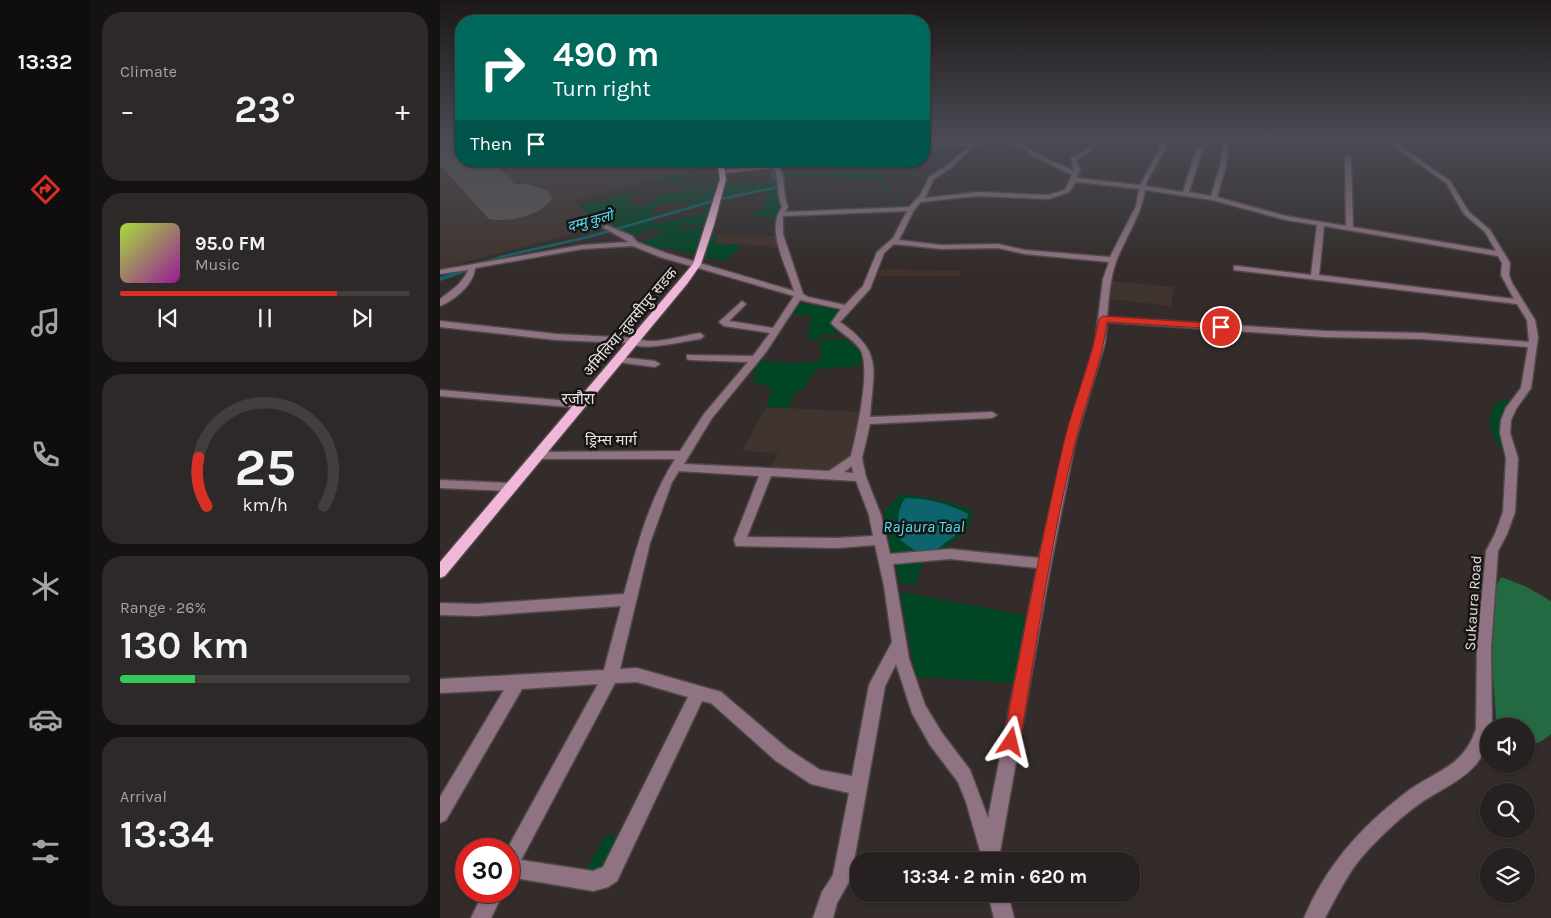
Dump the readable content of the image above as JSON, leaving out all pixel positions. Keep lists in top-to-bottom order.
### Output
{
  "streets": {
    "main road": ["अमिलिया-तुलसीपुर सडक"],
    "street": ["ड्रिम्स मार्ग", "Sukaura Road"]
  },
  "crossings": [
    ["अमिलिया-तुलसीपुर सडक", "ड्रिम्स मार्ग"]
  ],
  "districts": ["रजौरा"],
  "water": ["दम्मु कुलो", "Rajaura Taal"],
  "page": {
    "tabs": "13:32",
    "tile": [
      "Climate",
      ["Range · 26%", "130 km"],
      ["Arrival", "13:34"]
    ],
    "turn": ["490 m", "Turn right"],
    "heat": ["−", "23°", "+"],
    "then": "Then",
    "song": ["95.0 FM", "Music"],
    "limit": "30",
    "trip": "13:34 · 2 min · 620 m",
    "gauge": ["25", "km/h"]
  }
}
